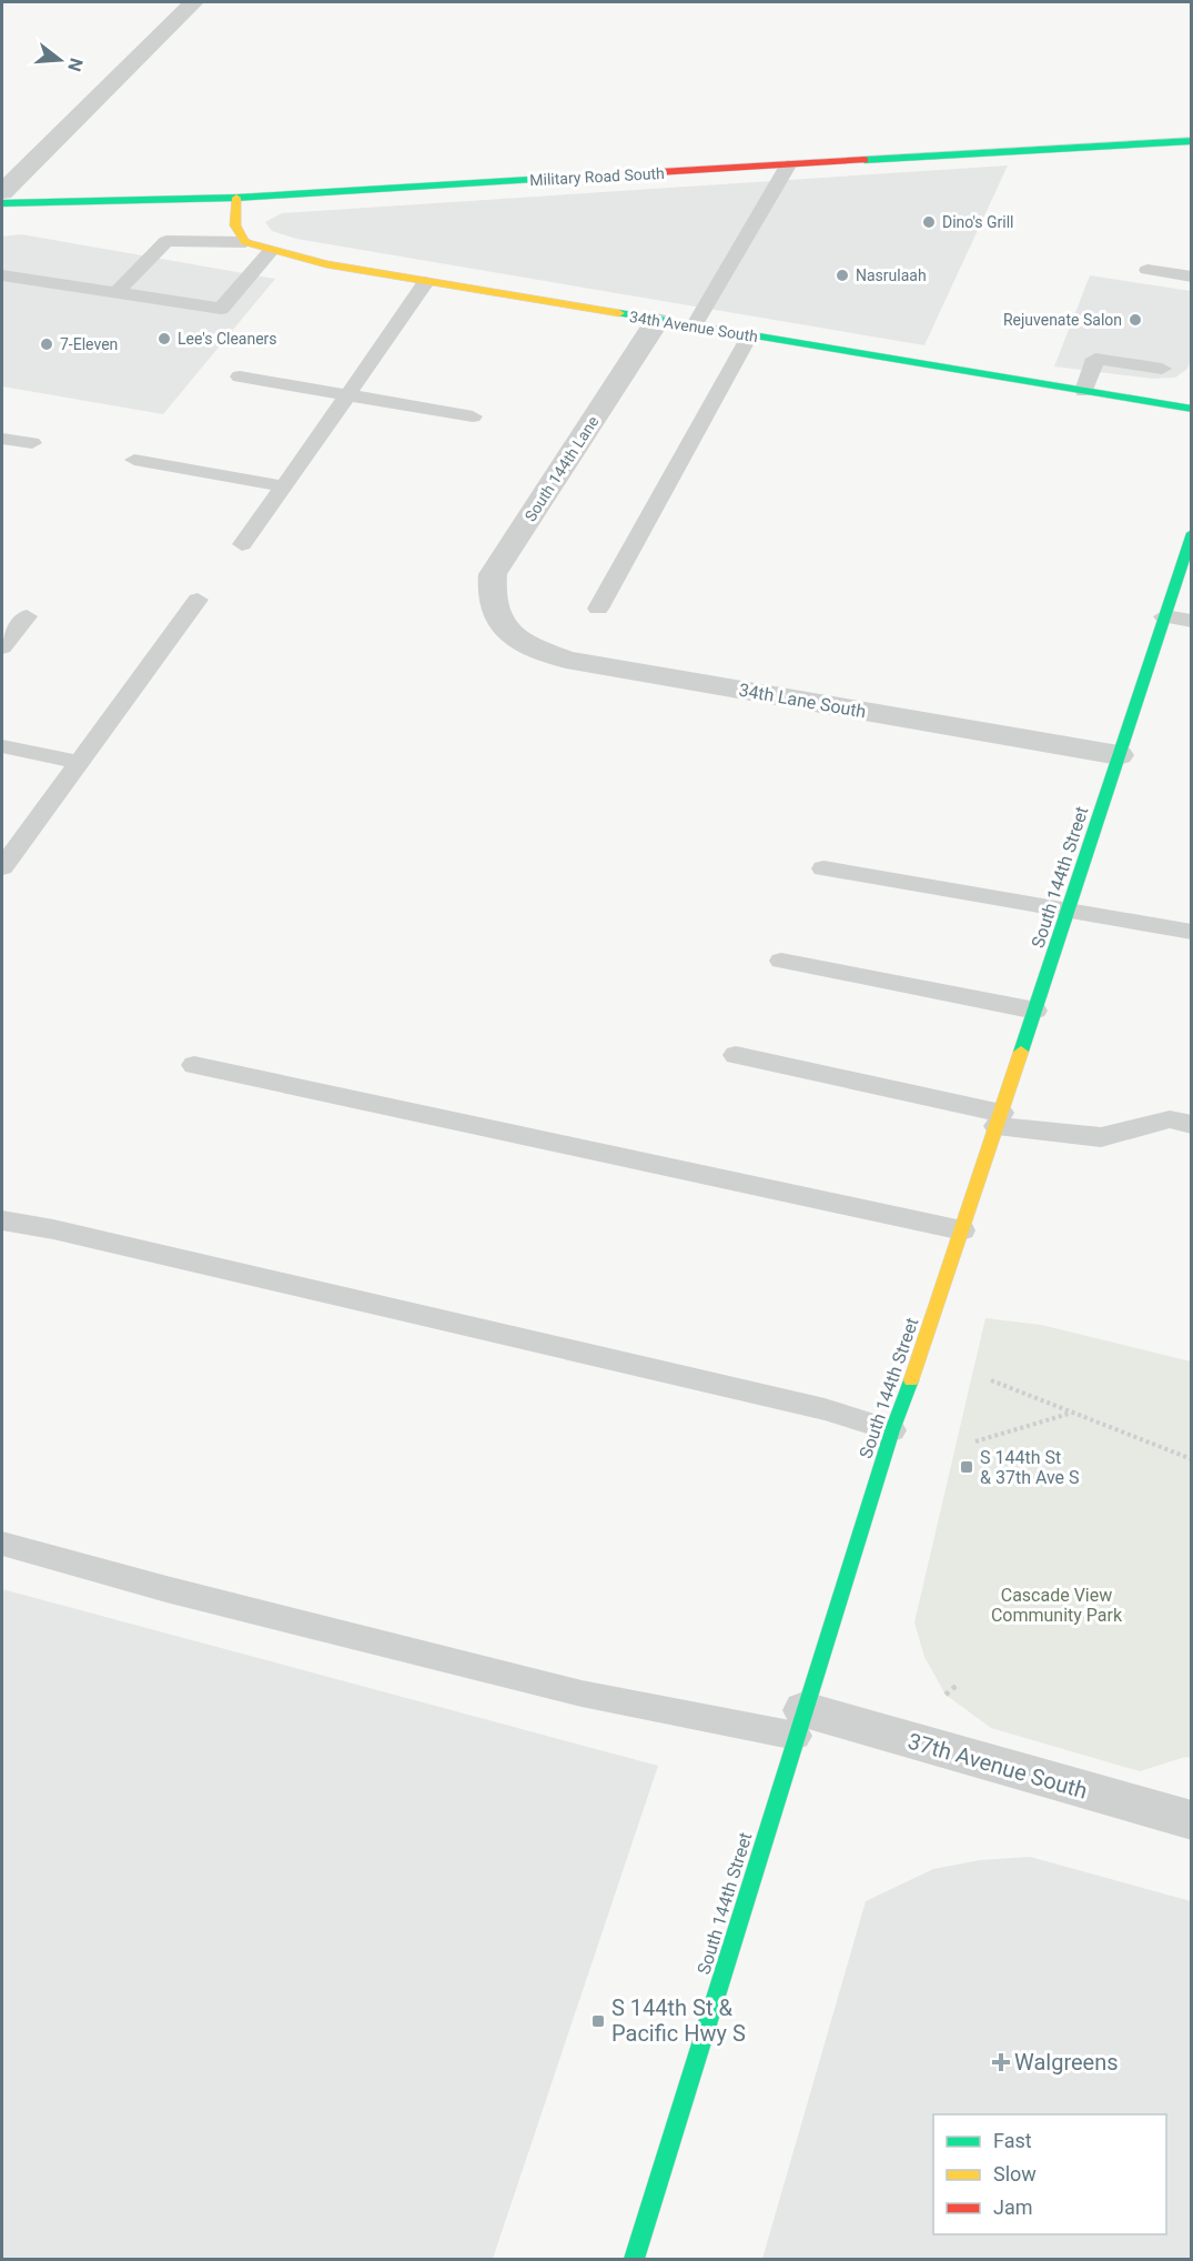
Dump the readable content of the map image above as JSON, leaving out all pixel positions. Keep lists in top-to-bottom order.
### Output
{
  "streets": {
    "street": [
      "Military Road South",
      "34th Avenue South",
      "South 144th Lane",
      "34th Lane South",
      "South 144th Street",
      "37th Avenue South"
    ]
  },
  "crossings": [
    ["34th Avenue South", "South 144th Lane"],
    ["South 144th Lane", "34th Lane South"],
    ["34th Lane South", "South 144th Street"],
    ["South 144th Street", "37th Avenue South"]
  ],
  "parks": ["Cascade View Community Park"],
  "places": {
    "other": [
      "Dino's Grill",
      "Nasrulaah",
      "Rejuvenate Salon",
      "Lee's Cleaners",
      "7-Eleven"
    ],
    "transit": ["S 144th St & 37th Ave S", "S 144th St & Pacific Hwy S"],
    "health": ["Walgreens"]
  },
  "legend": ["Fast", "Slow", "Jam"],
  "north": "right"
}
